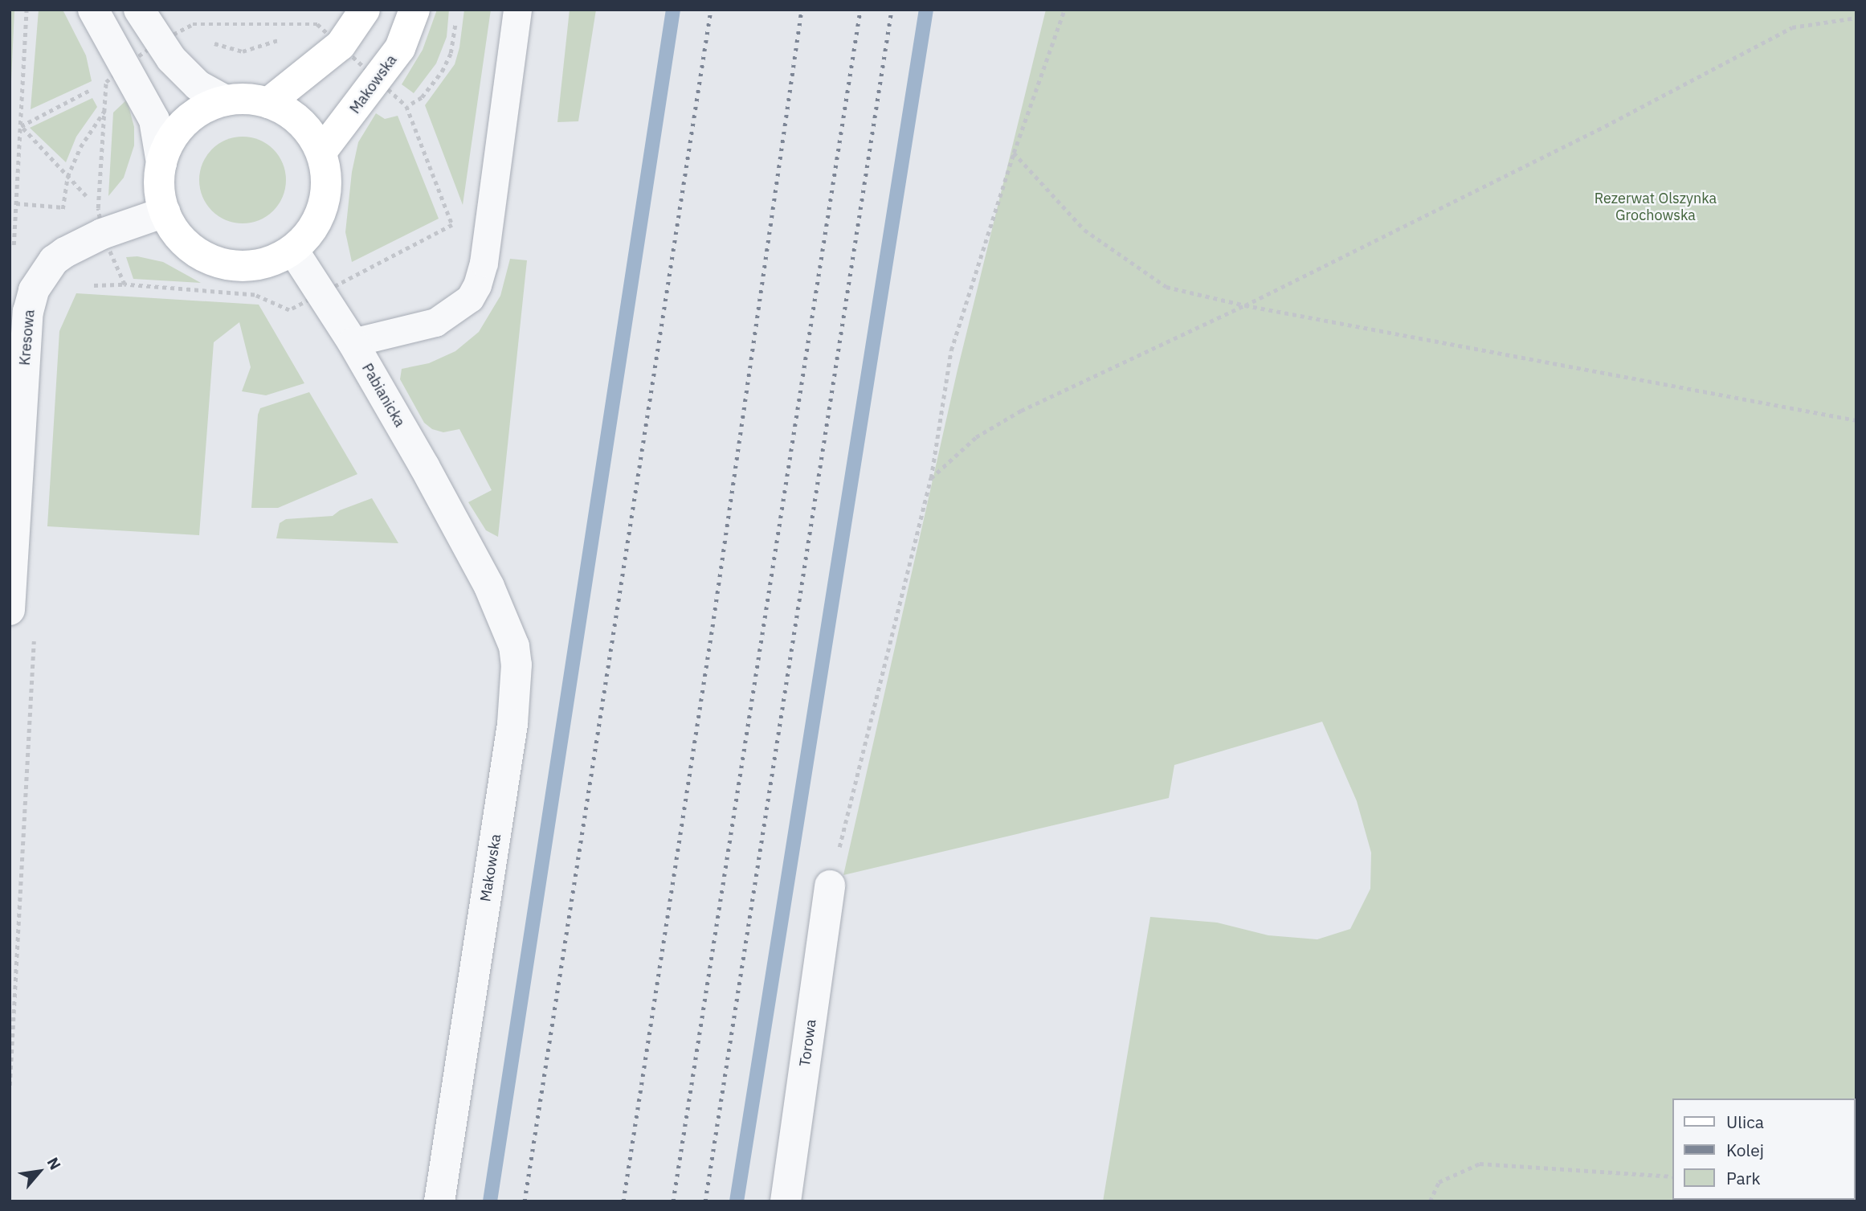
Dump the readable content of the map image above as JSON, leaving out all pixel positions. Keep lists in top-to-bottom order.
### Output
{
  "streets": {
    "street": [
      "Makowska",
      "Kresowa",
      "Pabianicka",
      "Torowa"
    ]
  },
  "crossings": [
    ["Makowska", "Kresowa"],
    ["Makowska", "Pabianicka"],
    ["Kresowa", "Pabianicka"]
  ],
  "parks": ["Rezerwat Olszynka Grochowska"],
  "legend": ["Ulica", "Kolej", "Park"],
  "north": "top right"
}
